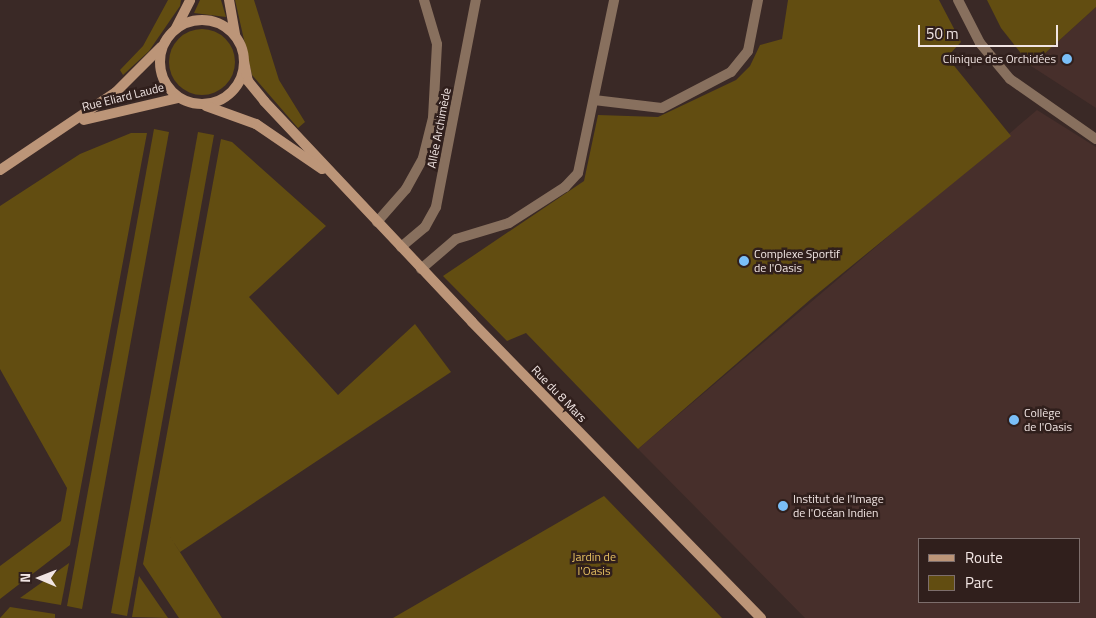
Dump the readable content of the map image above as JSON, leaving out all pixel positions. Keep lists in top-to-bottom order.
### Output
{
  "streets": {
    "main road": ["Rue Eliard Laude", "Rue du 8 Mars"],
    "street": ["Allée Archimède"]
  },
  "crossings": [
    ["Rue Eliard Laude", "Rue du 8 Mars"],
    ["Allée Archimède", "Rue du 8 Mars"]
  ],
  "parks": ["Jardin de l'Oasis"],
  "places": [
    "Clinique des Orchidées",
    "Complexe Sportif de l'Oasis",
    "Collège de l'Oasis",
    "Institut de l'Image de l'Océan Indien"
  ],
  "legend": ["Route", "Parc"],
  "scale_bar": "50 m",
  "north": "left"
}
